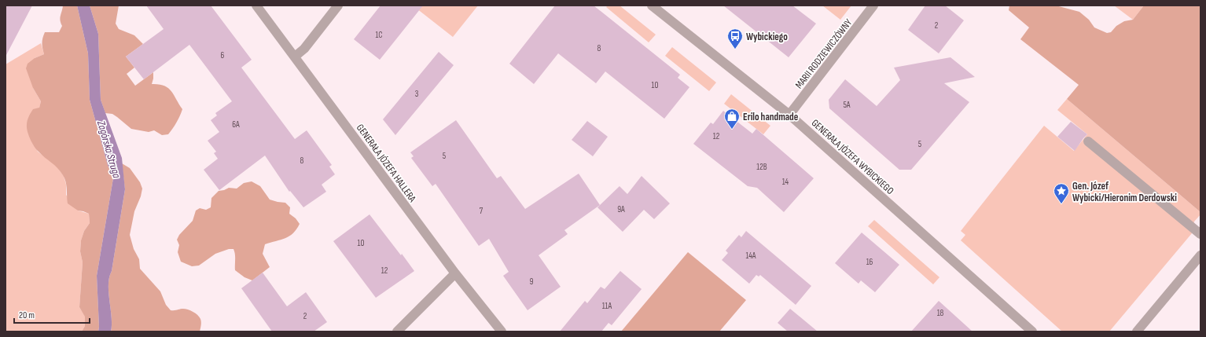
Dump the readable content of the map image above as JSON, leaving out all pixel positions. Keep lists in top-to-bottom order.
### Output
{
  "streets": {
    "street": ["MARII RODZIEWICZÓWNY", "GENERAŁA JÓZEFA WYBICKIEGO", "GENERAŁA JÓZEFA HALLERA"]
  },
  "crossings": [
    ["MARII RODZIEWICZÓWNY", "GENERAŁA JÓZEFA WYBICKIEGO"]
  ],
  "water": ["Zagórska Struga"],
  "places": {
    "bus stop": ["Wybickiego"],
    "shop": ["Erilo handmade"],
    "place": ["Gen. Józef Wybicki/Hieronim Derdowski"]
  },
  "house_numbers": [
    "2",
    "1C",
    "8",
    "6",
    "10",
    "3",
    "5A",
    "6A",
    "12",
    "5",
    "5",
    "8",
    "12B",
    "14",
    "9A",
    "7",
    "10",
    "14A",
    "16",
    "12",
    "9",
    "11A",
    "18",
    "2"
  ],
  "scale_bar": "20 m"
}
